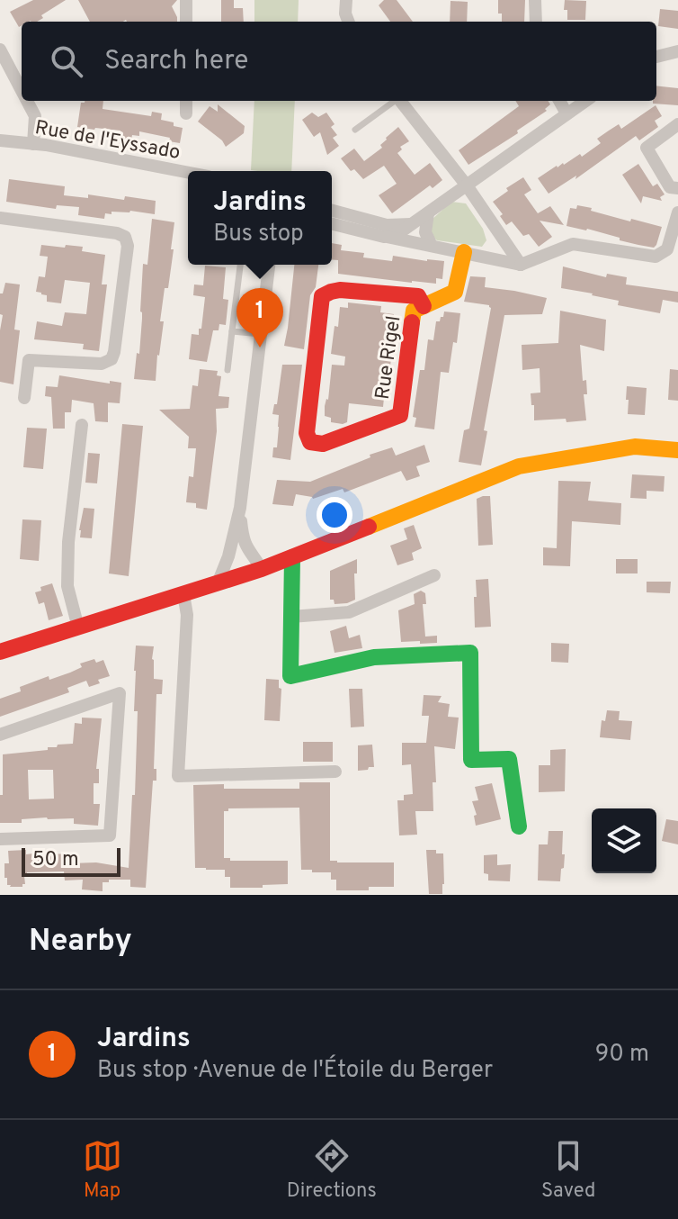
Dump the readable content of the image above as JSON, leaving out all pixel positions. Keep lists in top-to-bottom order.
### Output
{
  "streets": {
    "street": ["Rue de l'Eyssado", "Rue Rigel"]
  },
  "scale_bar": "50 m",
  "page": {
    "search": "Search here",
    "popup": ["Jardins", "Bus stop"],
    "pins": "1",
    "scale": "50 m",
    "heading": "Nearby",
    "list": [
      {
        "mark": "1",
        "name": "Jardins",
        "note": "Bus stop · Avenue de l'Étoile du Berger",
        "value": "90 m"
      }
    ],
    "nav": ["Map", "Directions", "Saved"]
  }
}
